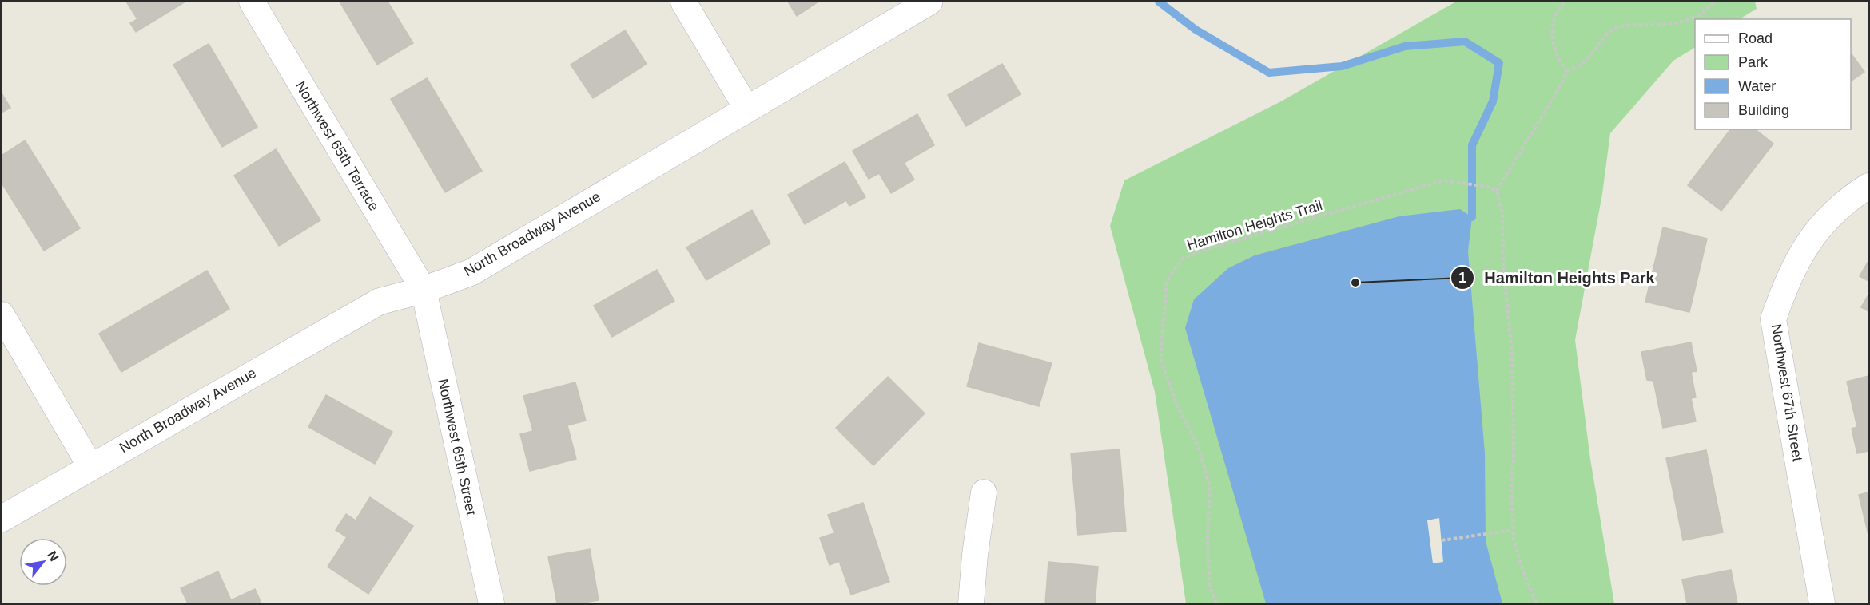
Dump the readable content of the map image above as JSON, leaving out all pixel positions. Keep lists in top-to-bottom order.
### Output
{
  "streets": {
    "street": [
      "Northwest 65th Terrace",
      "North Broadway Avenue",
      "Northwest 67th Street",
      "Northwest 65th Street"
    ],
    "path": ["Hamilton Heights Trail"]
  },
  "crossings": [
    ["Northwest 65th Terrace", "North Broadway Avenue"],
    ["Northwest 65th Terrace", "Northwest 65th Street"],
    ["North Broadway Avenue", "Northwest 65th Street"]
  ],
  "places": ["Hamilton Heights Park"],
  "legend": [
    "Road",
    "Park",
    "Water",
    "Building"
  ],
  "north": "top right"
}
